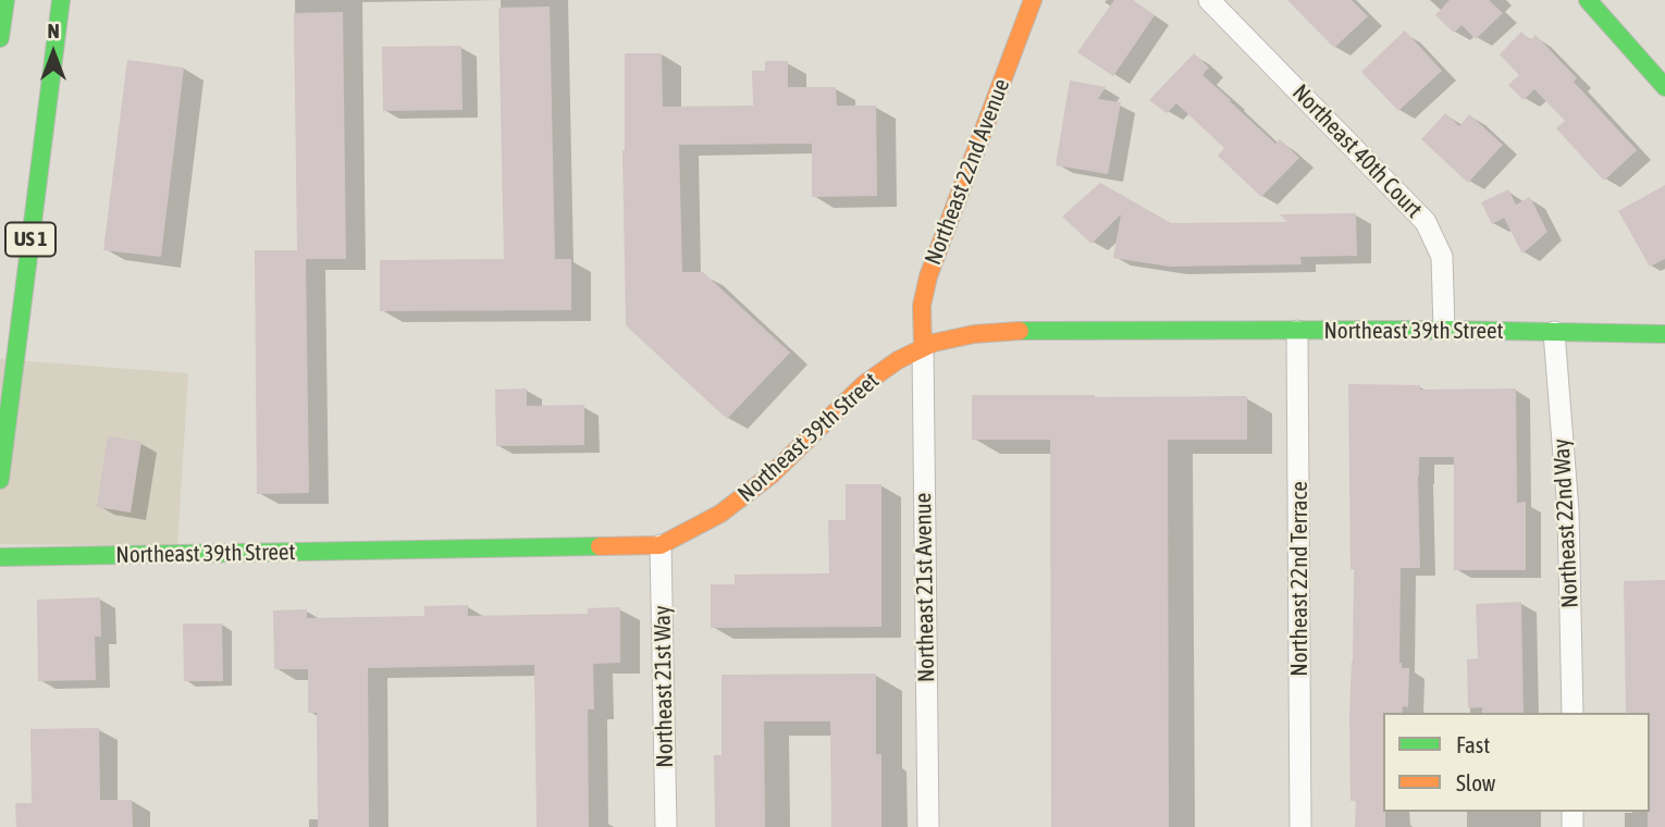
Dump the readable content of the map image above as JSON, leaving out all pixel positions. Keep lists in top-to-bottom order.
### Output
{
  "streets": {
    "street": [
      "Northeast 40th Court",
      "Northeast 22nd Avenue",
      "US 1",
      "Northeast 39th Street",
      "Northeast 22nd Way",
      "Northeast 22nd Terrace",
      "Northeast 21st Avenue",
      "Northeast 21st Way"
    ]
  },
  "crossings": [
    ["Northeast 40th Court", "Northeast 39th Street"],
    ["Northeast 22nd Avenue", "Northeast 39th Street"],
    ["Northeast 22nd Avenue", "Northeast 21st Avenue"],
    ["Northeast 39th Street", "Northeast 22nd Way"],
    ["Northeast 39th Street", "Northeast 22nd Terrace"],
    ["Northeast 39th Street", "Northeast 21st Avenue"],
    ["Northeast 39th Street", "Northeast 21st Way"]
  ],
  "legend": ["Fast", "Slow"],
  "north": "top"
}
